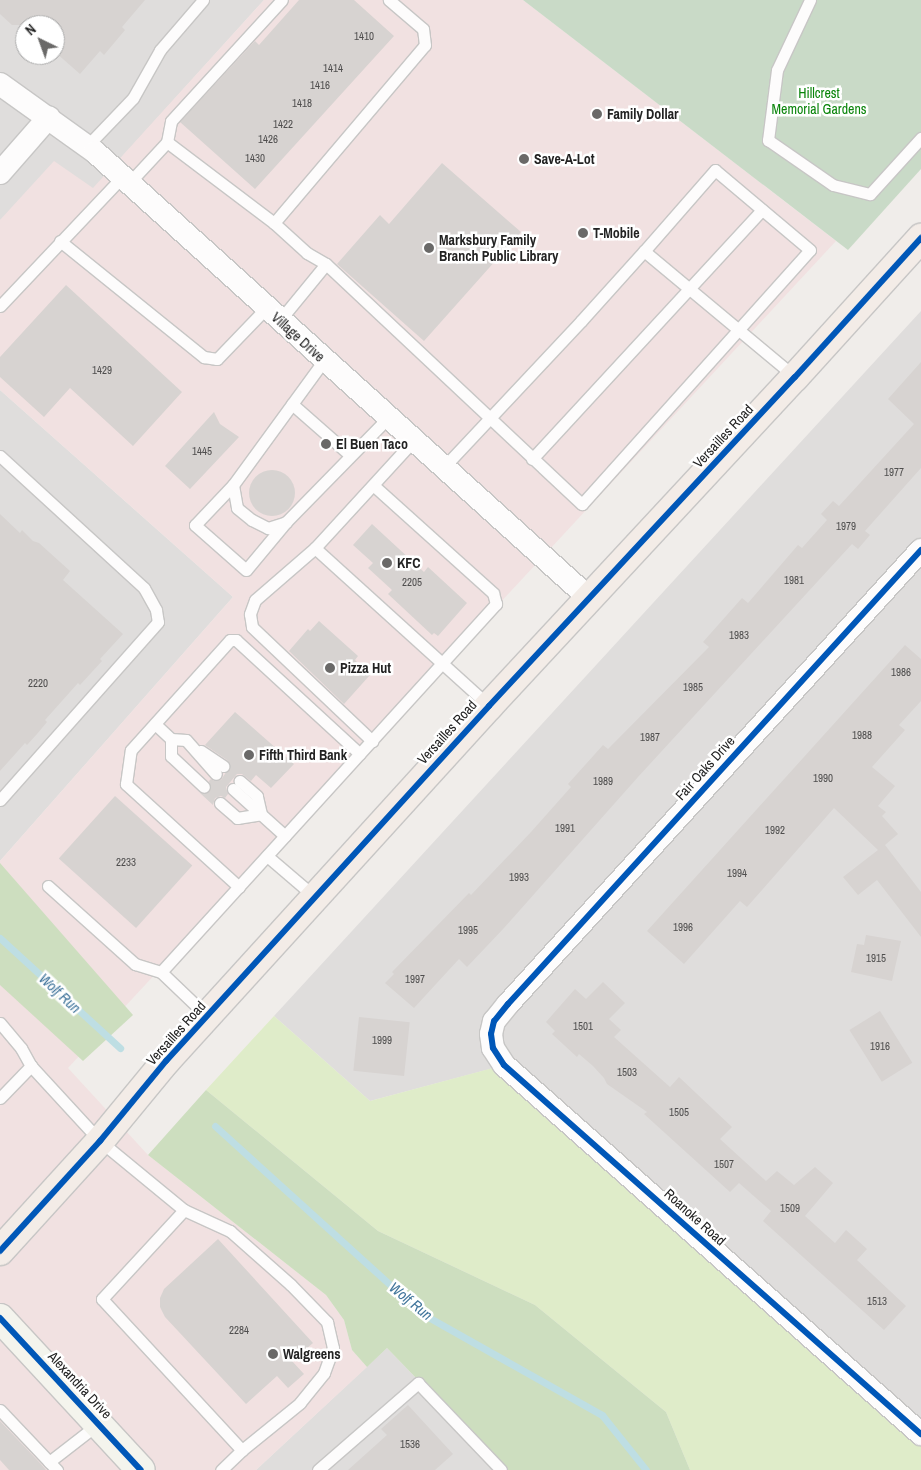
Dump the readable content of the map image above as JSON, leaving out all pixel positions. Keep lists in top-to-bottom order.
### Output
{
  "streets": {
    "main road": ["Versailles Road", "Alexandria Drive"],
    "street": ["Village Drive", "Fair Oaks Drive", "Roanoke Road"]
  },
  "crossings": [
    ["Village Drive", "Versailles Road"],
    ["Fair Oaks Drive", "Roanoke Road"]
  ],
  "water": ["Wolf Run"],
  "parks": ["Hillcrest Memorial Gardens"],
  "places": [
    "Family Dollar",
    "Save-A-Lot",
    "T-Mobile",
    "Marksbury Family Branch Public Library",
    "El Buen Taco",
    "KFC",
    "Pizza Hut",
    "Fifth Third Bank",
    "Walgreens"
  ],
  "house_numbers": [
    "1410",
    "1414",
    "1416",
    "1418",
    "1422",
    "1426",
    "1430",
    "1429",
    "1445",
    "1977",
    "1979",
    "1981",
    "2205",
    "1983",
    "1986",
    "2220",
    "1985",
    "1988",
    "1987",
    "1990",
    "1989",
    "1991",
    "1992",
    "2233",
    "1994",
    "1993",
    "1996",
    "1995",
    "1915",
    "1997",
    "1501",
    "1999",
    "1916",
    "1503",
    "1505",
    "1507",
    "1509",
    "1513",
    "2284",
    "1536"
  ],
  "north": "top left"
}
